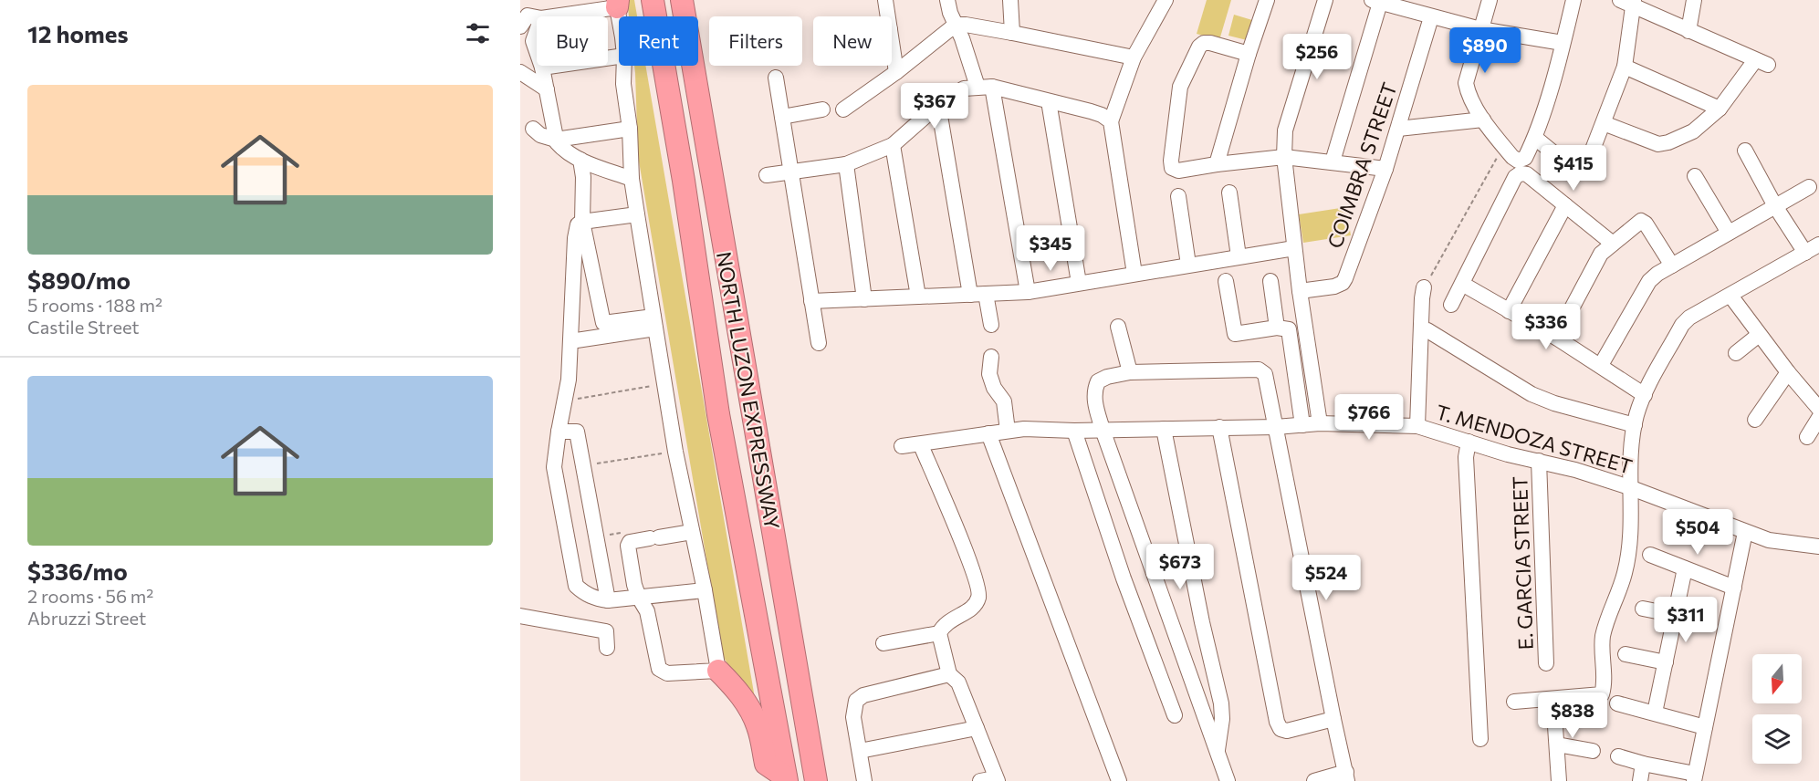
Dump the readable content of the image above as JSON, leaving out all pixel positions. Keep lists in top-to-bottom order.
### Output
{
  "streets": {
    "highway": ["NORTH LUZON EXPRESSWAY"],
    "street": ["COIMBRA STREET", "T. MENDOZA STREET", "E. GARCIA STREET"]
  },
  "crossings": [
    ["T. MENDOZA STREET", "E. GARCIA STREET"]
  ],
  "north": "bottom",
  "page": {
    "heading": "12 homes",
    "chip": [
      "Buy",
      "Rent",
      "Filters",
      "New"
    ],
    "price": [
      "$890",
      "$256",
      "$367",
      "$415",
      "$345",
      "$336",
      "$766",
      "$504",
      "$673",
      "$524",
      "$311",
      "$838"
    ],
    "list": [
      {
        "name": "$890/mo",
        "note": "5 rooms · 188 m² · Castile Street"
      },
      {
        "name": "$336/mo",
        "note": "2 rooms · 56 m² · Abruzzi Street"
      }
    ]
  }
}
